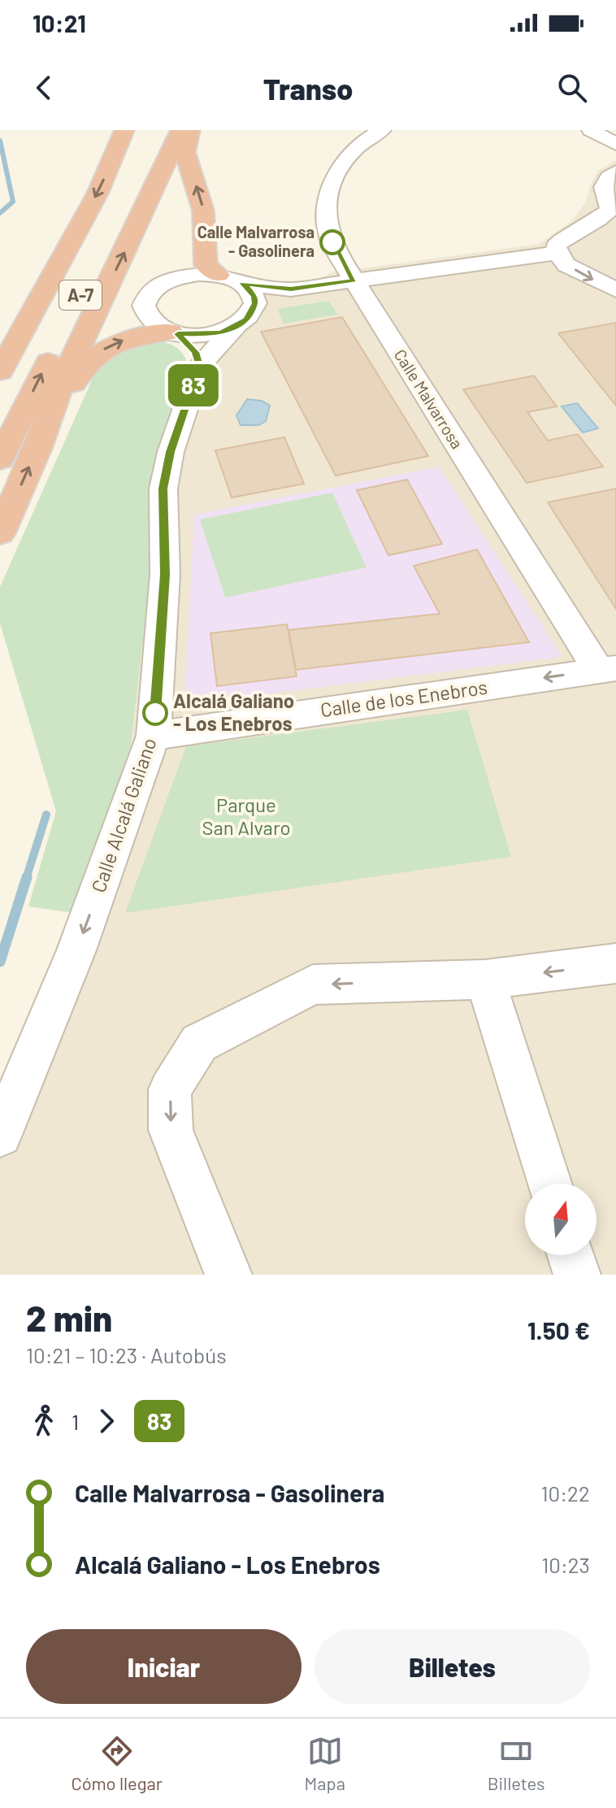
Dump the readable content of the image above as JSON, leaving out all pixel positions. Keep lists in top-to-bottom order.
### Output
{
  "streets": {
    "highway": ["A-7"],
    "street": ["Calle Malvarrosa", "Calle de los Enebros", "Calle Alcalá Galiano"]
  },
  "crossings": [
    ["Calle Malvarrosa", "Calle de los Enebros"],
    ["Calle de los Enebros", "Calle Alcalá Galiano"]
  ],
  "one_way": ["Calle de los Enebros", "Calle Alcalá Galiano"],
  "parks": ["Parque San Alvaro"],
  "places": ["Calle Malvarrosa - Gasolinera", "Alcalá Galiano - Los Enebros"],
  "lines": ["bus line 83"],
  "north": "top",
  "page": {
    "status": "10:21",
    "header": "Transo",
    "on_map": "83",
    "heading": ["2 min", "10:21 – 10:23 · Autobús", "1.50 €"],
    "legs": ["1", "83"],
    "list": [
      {
        "name": "Calle Malvarrosa - Gasolinera",
        "value": "10:22"
      },
      {
        "name": "Alcalá Galiano - Los Enebros",
        "value": "10:23"
      }
    ],
    "buttons": ["Iniciar", "Billetes"],
    "tabs": ["Cómo llegar", "Mapa", "Billetes"]
  }
}
